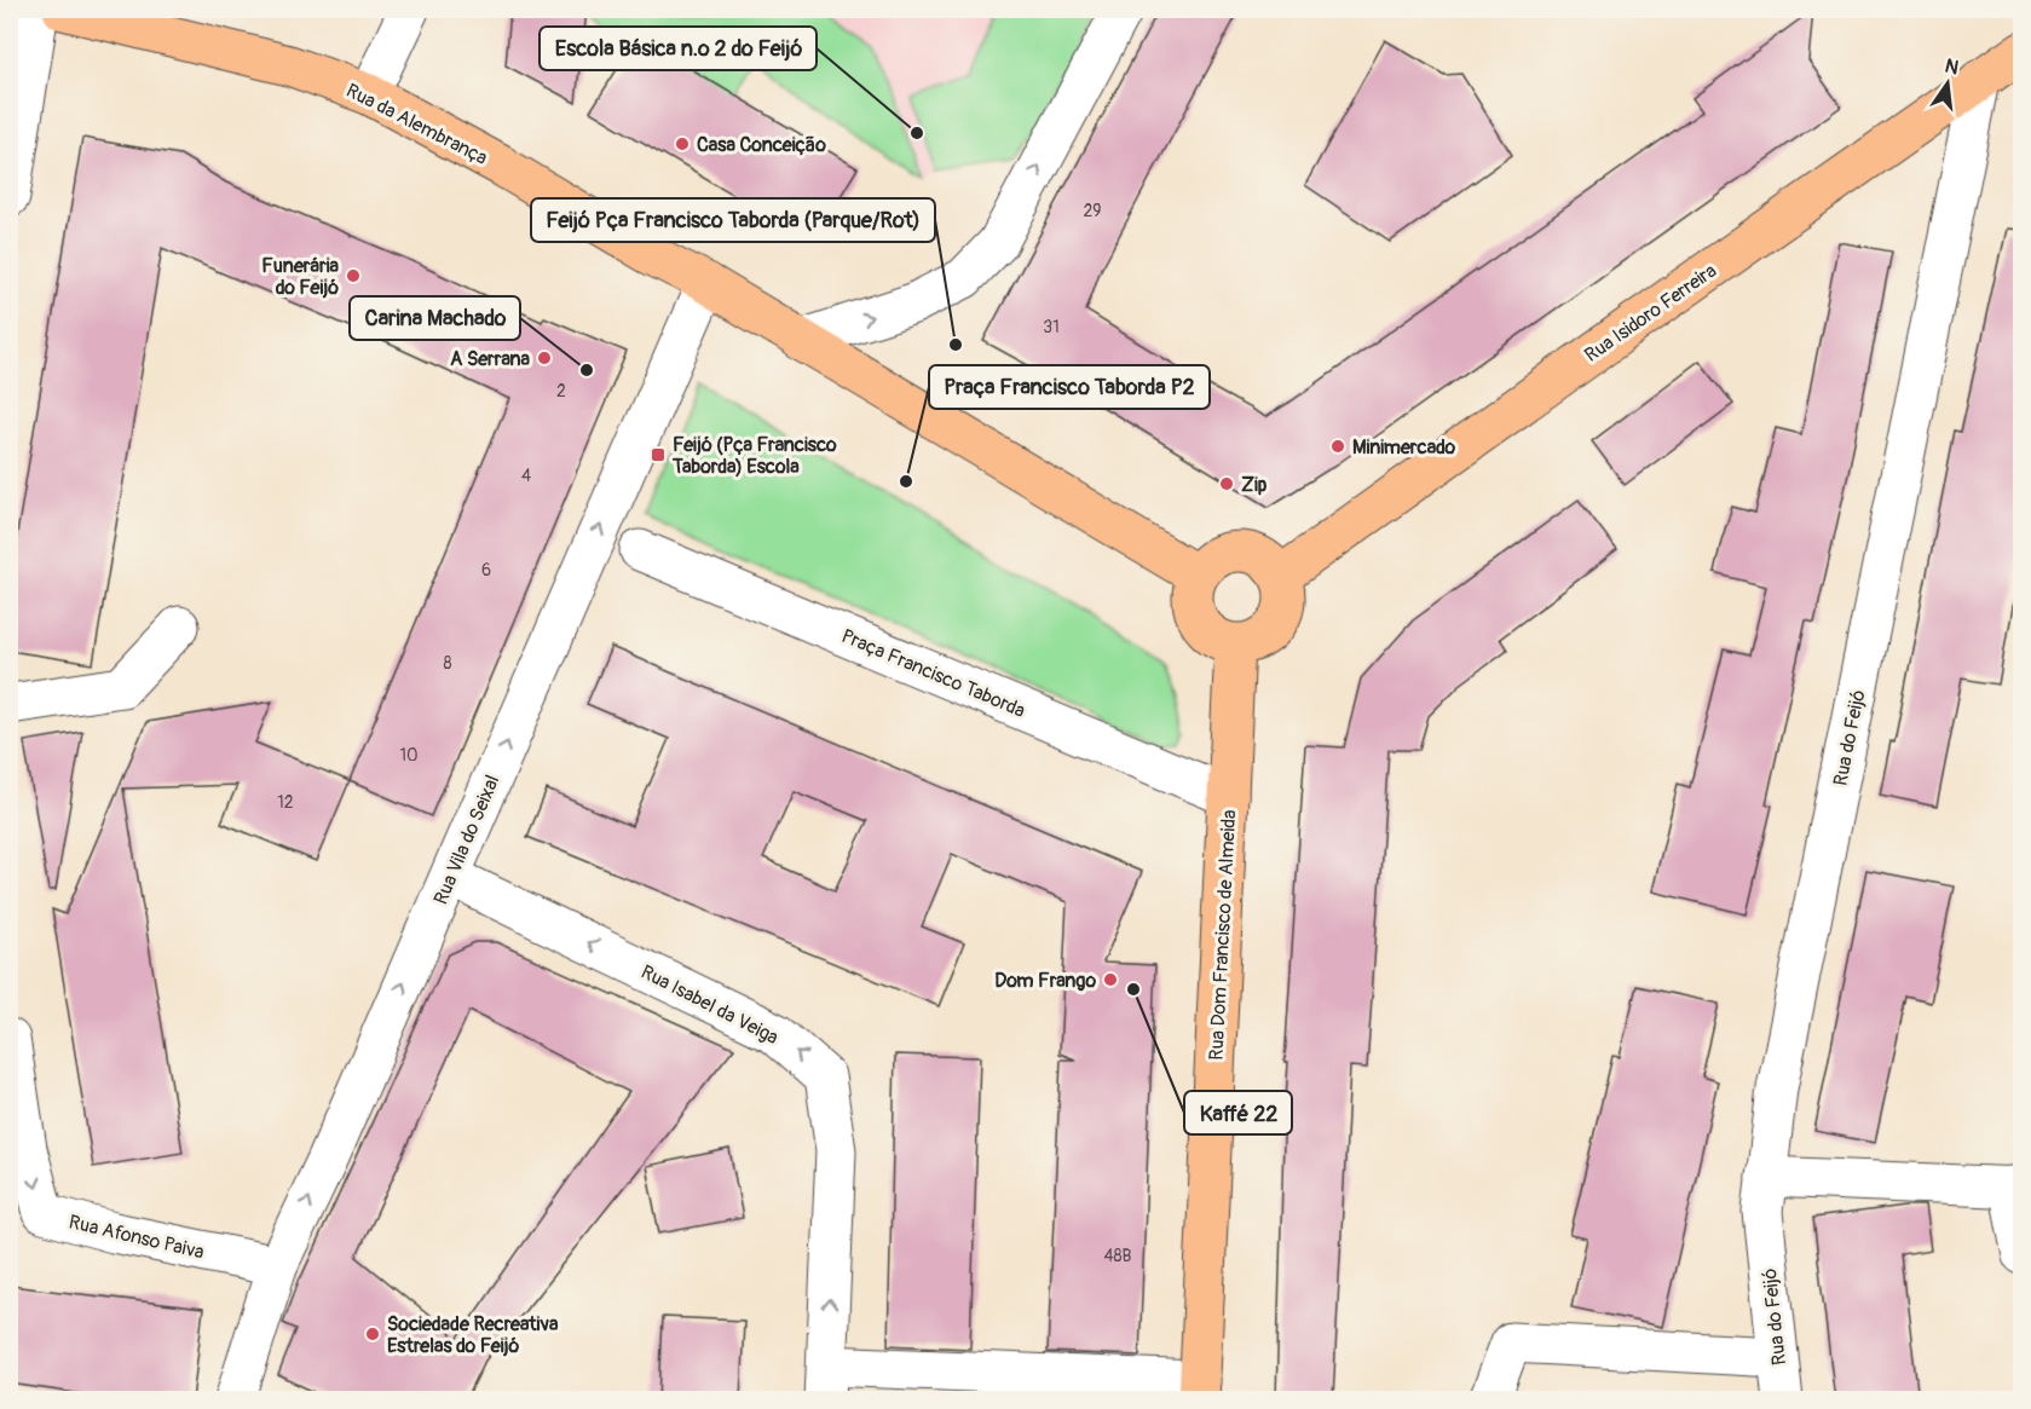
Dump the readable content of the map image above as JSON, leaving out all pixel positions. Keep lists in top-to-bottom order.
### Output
{
  "streets": {
    "main road": ["Rua da Alembrança", "Rua Isidoro Ferreira", "Rua Dom Francisco de Almeida"],
    "street": [
      "Praça Francisco Taborda",
      "Rua do Feijó",
      "Rua Vila do Seixal",
      "Rua Isabel da Veiga",
      "Rua Afonso Paiva"
    ]
  },
  "crossings": [
    ["Rua da Alembrança", "Rua Vila do Seixal"],
    ["Rua Isidoro Ferreira", "Rua do Feijó"],
    ["Rua Isidoro Ferreira", "Rua Dom Francisco de Almeida"],
    ["Praça Francisco Taborda", "Rua Dom Francisco de Almeida"],
    ["Rua Vila do Seixal", "Rua Isabel da Veiga"],
    ["Rua Vila do Seixal", "Rua Afonso Paiva"]
  ],
  "one_way": ["Rua Vila do Seixal", "Rua Isabel da Veiga", "Rua Afonso Paiva"],
  "places": {
    "other": [
      "Escola Básica n.º 2 do Feijó",
      "Casa Conceição",
      "Funerária do Feijó",
      "Feijó Pça Francisco Taborda (Parque/Rot)",
      "A Serrana",
      "Carina Machado",
      "Minimercado",
      "Praça Francisco Taborda P2",
      "Zip",
      "Dom Frango",
      "Kaffé 22",
      "Sociedade Recreativa Estrelas do Feijó"
    ],
    "transit": ["Feijó (Pça Francisco Taborda) Escola"]
  },
  "house_numbers": [
    "29",
    "31",
    "2",
    "4",
    "6",
    "8",
    "10",
    "12",
    "48B"
  ],
  "north": "top"
}
